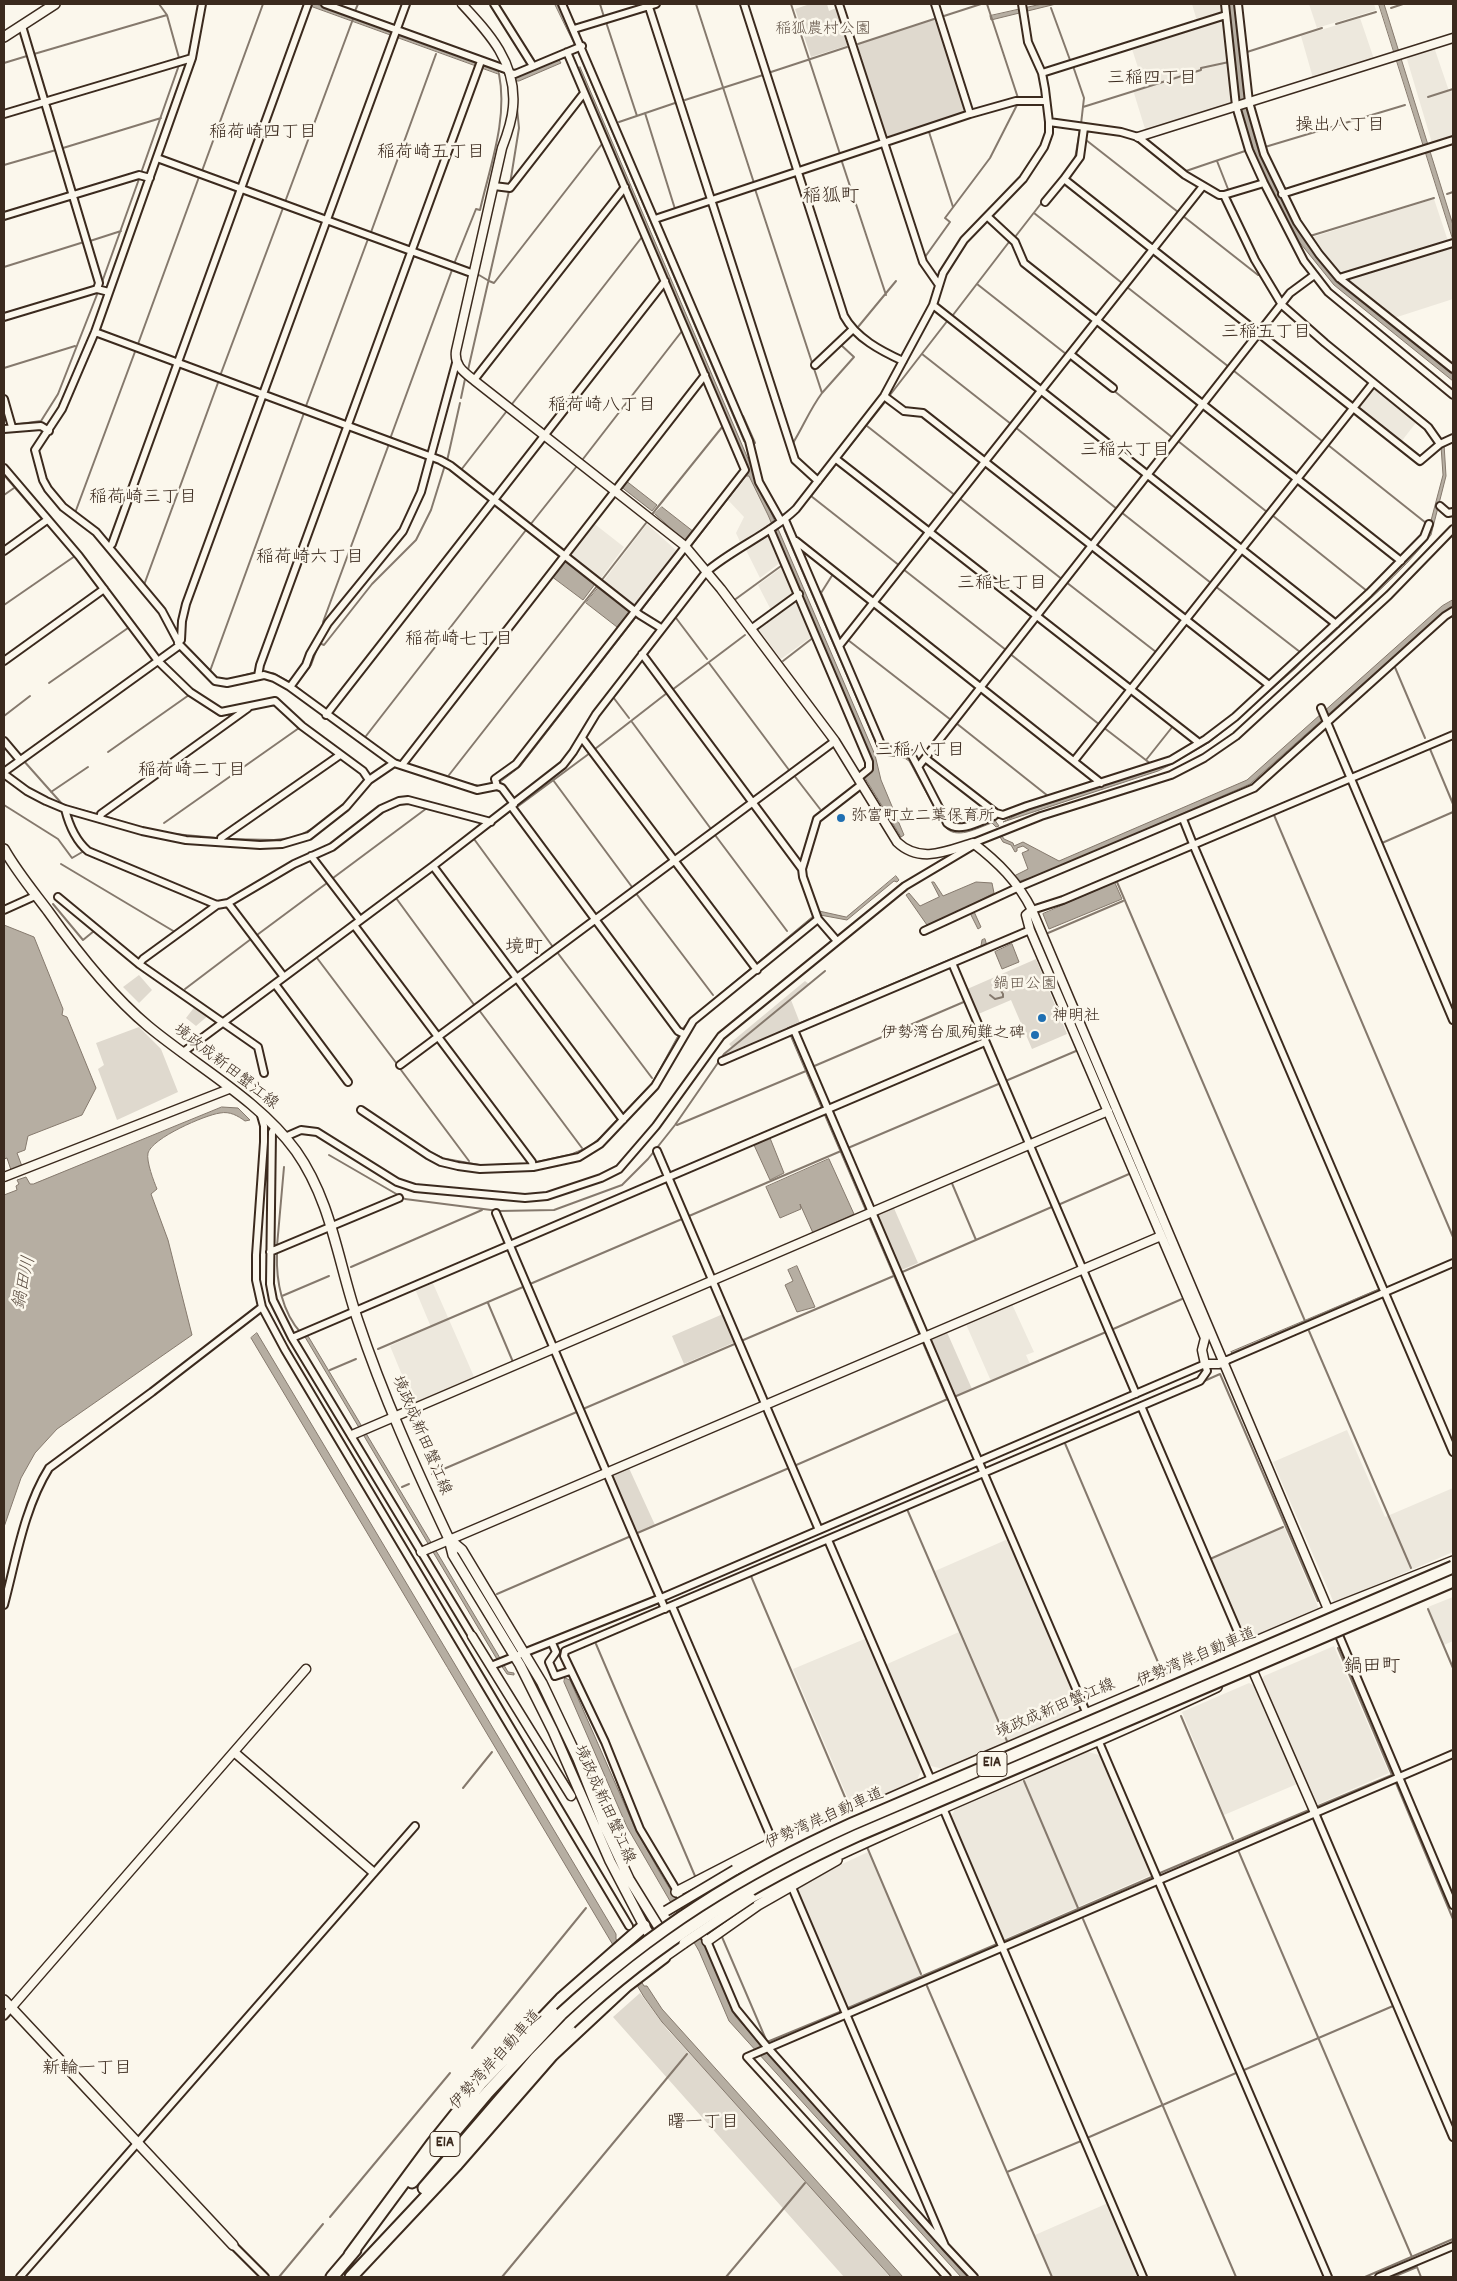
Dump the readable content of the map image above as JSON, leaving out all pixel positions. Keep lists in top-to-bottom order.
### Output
{
  "streets": {
    "highway": ["伊勢湾岸自動車道", "E1A"],
    "main road": ["境政成新田蟹江線"]
  },
  "districts": [
    "三稲四丁目",
    "操出八丁目",
    "稲荷崎四丁目",
    "稲荷崎五丁目",
    "稲狐町",
    "三稲五丁目",
    "稲荷崎八丁目",
    "三稲六丁目",
    "稲荷崎三丁目",
    "稲荷崎六丁目",
    "三稲七丁目",
    "稲荷崎七丁目",
    "三稲八丁目",
    "稲荷崎二丁目",
    "境町",
    "鍋田町",
    "新輪一丁目",
    "曙一丁目"
  ],
  "water": ["鍋田川"],
  "parks": ["稲狐農村公園", "鍋田公園"],
  "places": ["弥富町立二葉保育所", "神明社", "伊勢湾台風殉難之碑"]
}
